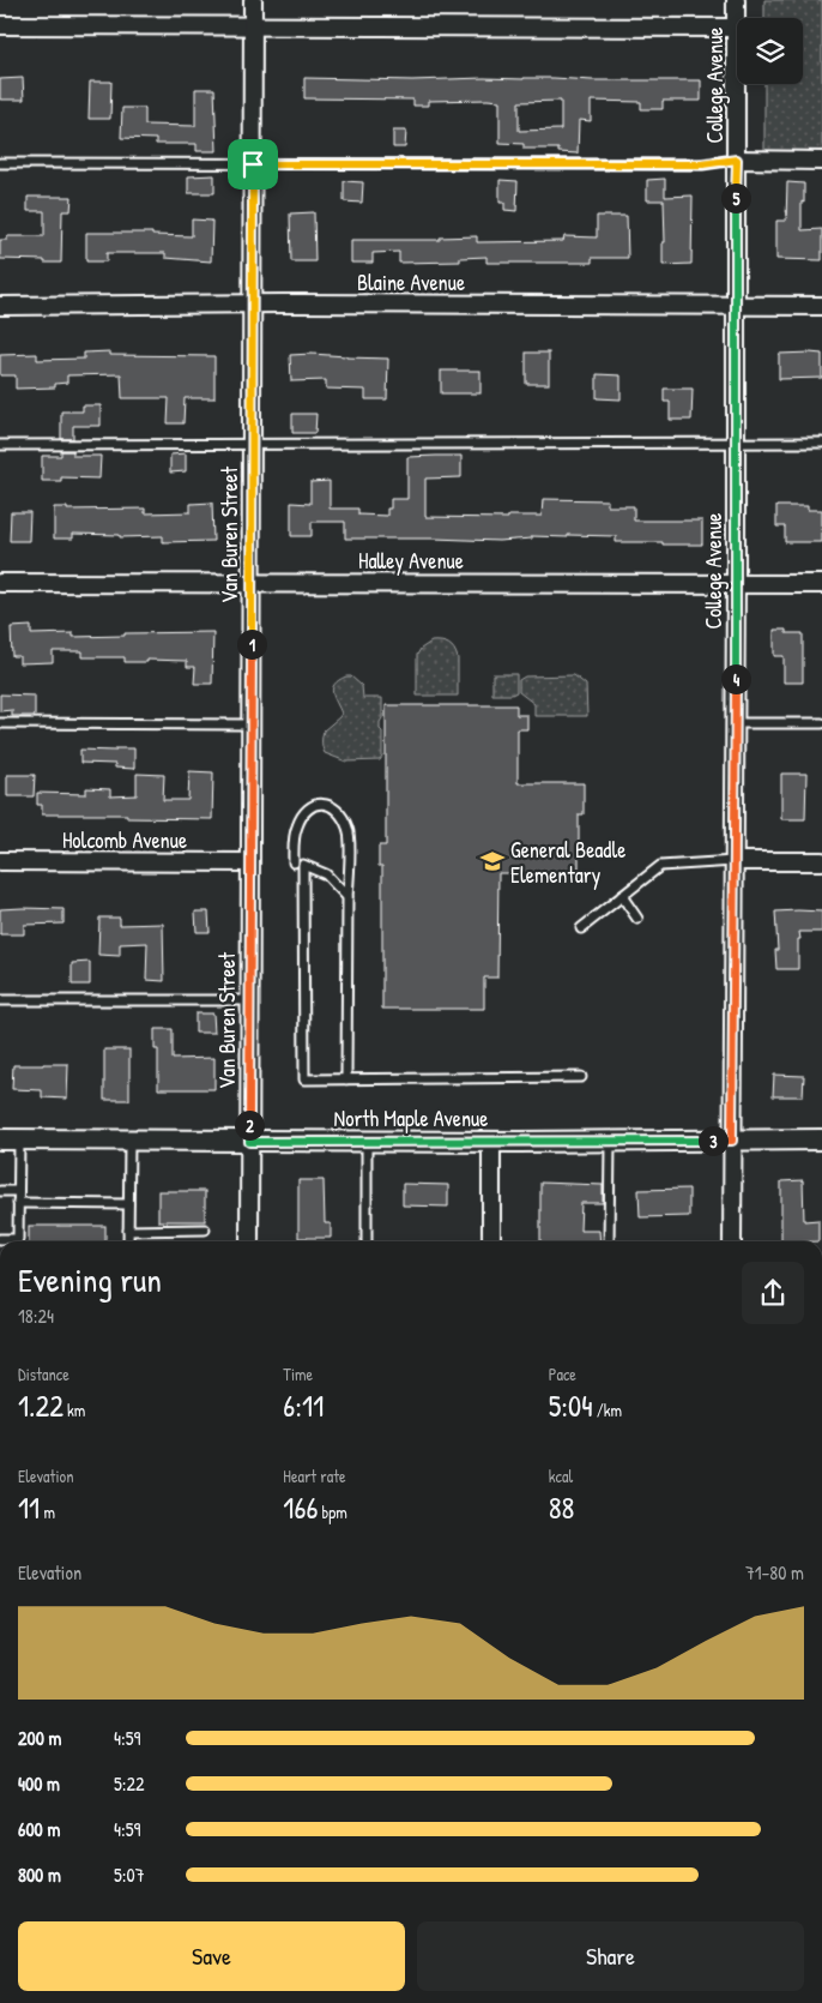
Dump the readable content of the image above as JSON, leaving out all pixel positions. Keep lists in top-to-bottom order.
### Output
{
  "streets": {
    "street": [
      "College Avenue",
      "Blaine Avenue",
      "Van Buren Street",
      "Halley Avenue",
      "Holcomb Avenue",
      "North Maple Avenue"
    ]
  },
  "crossings": [
    ["College Avenue", "Blaine Avenue"],
    ["College Avenue", "Halley Avenue"],
    ["College Avenue", "North Maple Avenue"],
    ["Blaine Avenue", "Van Buren Street"],
    ["Van Buren Street", "Halley Avenue"],
    ["Van Buren Street", "Holcomb Avenue"],
    ["Van Buren Street", "North Maple Avenue"]
  ],
  "places": {
    "school or university": ["General Beadle Elementary"]
  },
  "page": {
    "pins": [
      "5",
      "1",
      "4",
      "2",
      "3"
    ],
    "heading": ["Evening run", "18:24"],
    "stats": [
      ["Distance", "1.22 km"],
      ["Time", "6:11"],
      ["Pace", "5:04 /km"],
      ["Elevation", "11 m"],
      ["Heart rate", "166 bpm"],
      ["kcal", "88"]
    ],
    "chart": ["Elevation", "71–80 m"],
    "list": [
      {
        "name": "200 m",
        "note": "4:59"
      },
      {
        "name": "400 m",
        "note": "5:22"
      },
      {
        "name": "600 m",
        "note": "4:59"
      },
      {
        "name": "800 m",
        "note": "5:07"
      }
    ],
    "buttons": ["Save", "Share"]
  }
}
